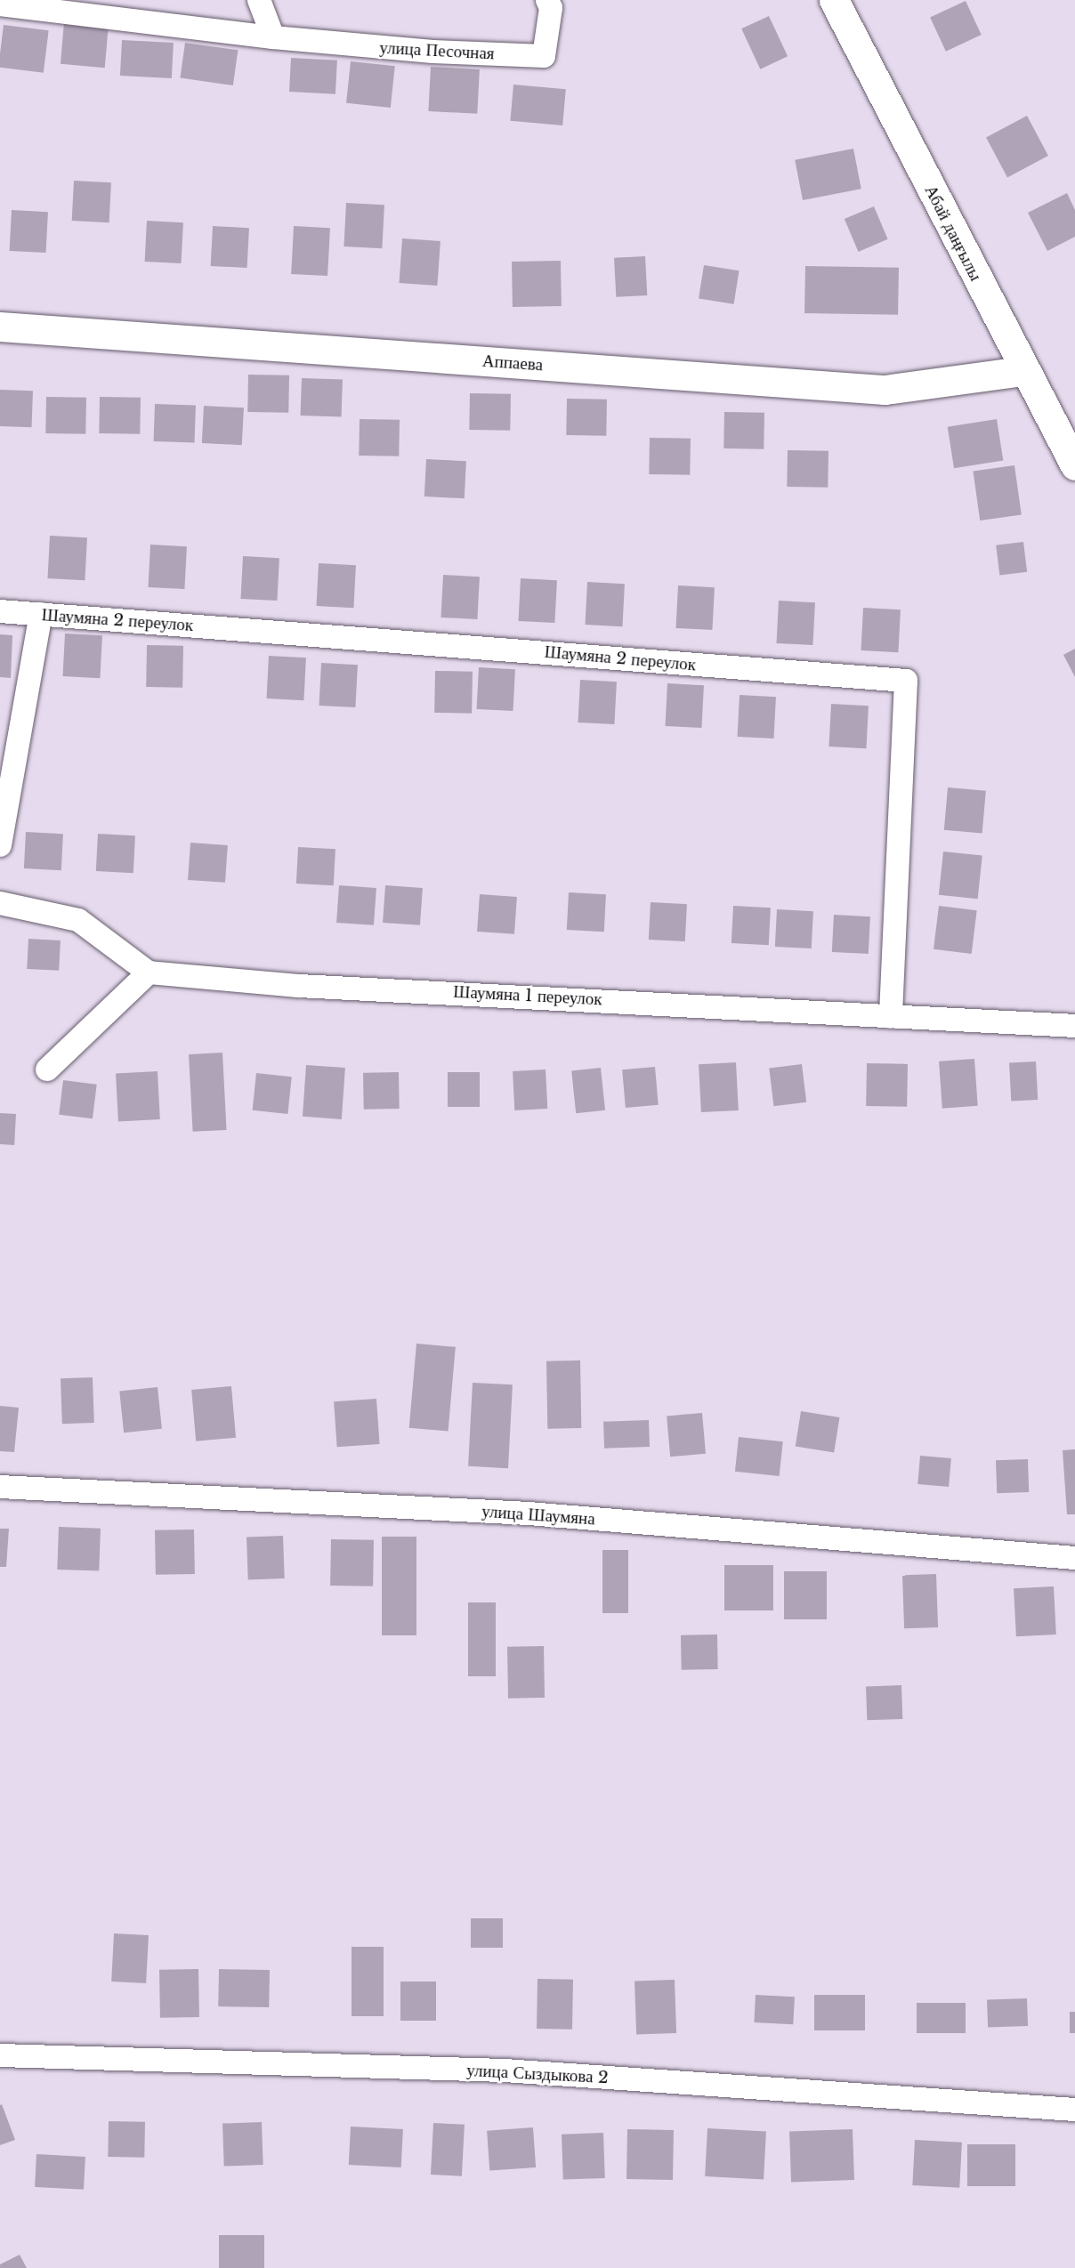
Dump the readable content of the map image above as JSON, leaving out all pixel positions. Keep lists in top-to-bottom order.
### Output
{
  "streets": {
    "street": [
      "улица Песочная",
      "Абай даңғылы",
      "Аппаева",
      "Шаумяна 2 переулок",
      "Шаумяна 1 переулок",
      "улица Шаумяна",
      "улица Сыздыкова 2"
    ]
  },
  "crossings": [
    ["Абай даңғылы", "Аппаева"],
    ["Шаумяна 2 переулок", "Шаумяна 1 переулок"]
  ]
}
